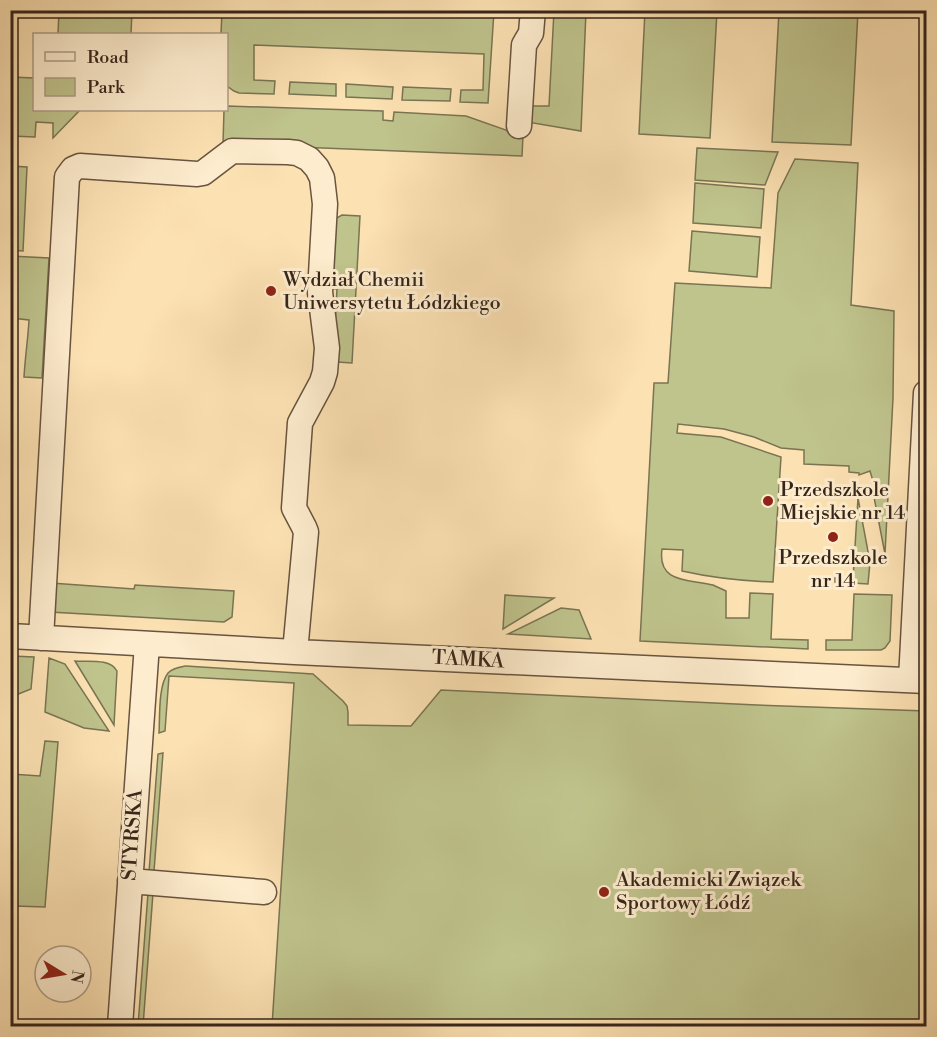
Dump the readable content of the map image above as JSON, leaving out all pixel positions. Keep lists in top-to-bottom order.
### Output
{
  "streets": {
    "street": ["TAMKA", "STYRSKA"]
  },
  "crossings": [
    ["TAMKA", "STYRSKA"]
  ],
  "places": [
    "Wydział Chemii Uniwersytetu Łódzkiego",
    "Przedszkole Miejskie nr 14",
    "Przedszkole nr 14",
    "Akademicki Związek Sportowy Łódź"
  ],
  "legend": ["Road", "Park"],
  "north": "right"
}
